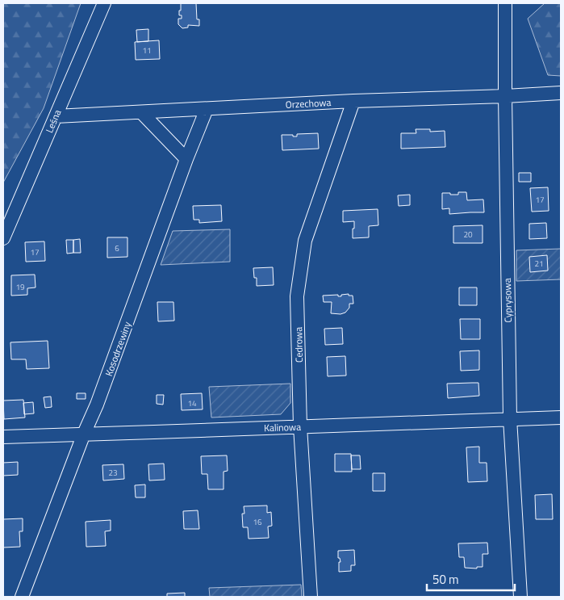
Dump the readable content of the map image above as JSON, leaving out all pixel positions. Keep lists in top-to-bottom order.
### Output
{
  "streets": {
    "street": [
      "Orzechowa",
      "Leśna",
      "Cyprysowa",
      "Cedrowa",
      "Kosodrzewiny",
      "Kalinowa"
    ]
  },
  "crossings": [
    ["Orzechowa", "Leśna"],
    ["Orzechowa", "Cyprysowa"],
    ["Orzechowa", "Cedrowa"],
    ["Orzechowa", "Kosodrzewiny"],
    ["Cyprysowa", "Kalinowa"],
    ["Cedrowa", "Kalinowa"],
    ["Kosodrzewiny", "Kalinowa"]
  ],
  "house_numbers": [
    "11",
    "17",
    "20",
    "6",
    "17",
    "21",
    "19",
    "14",
    "23",
    "16"
  ],
  "scale_bar": "50 m"
}
